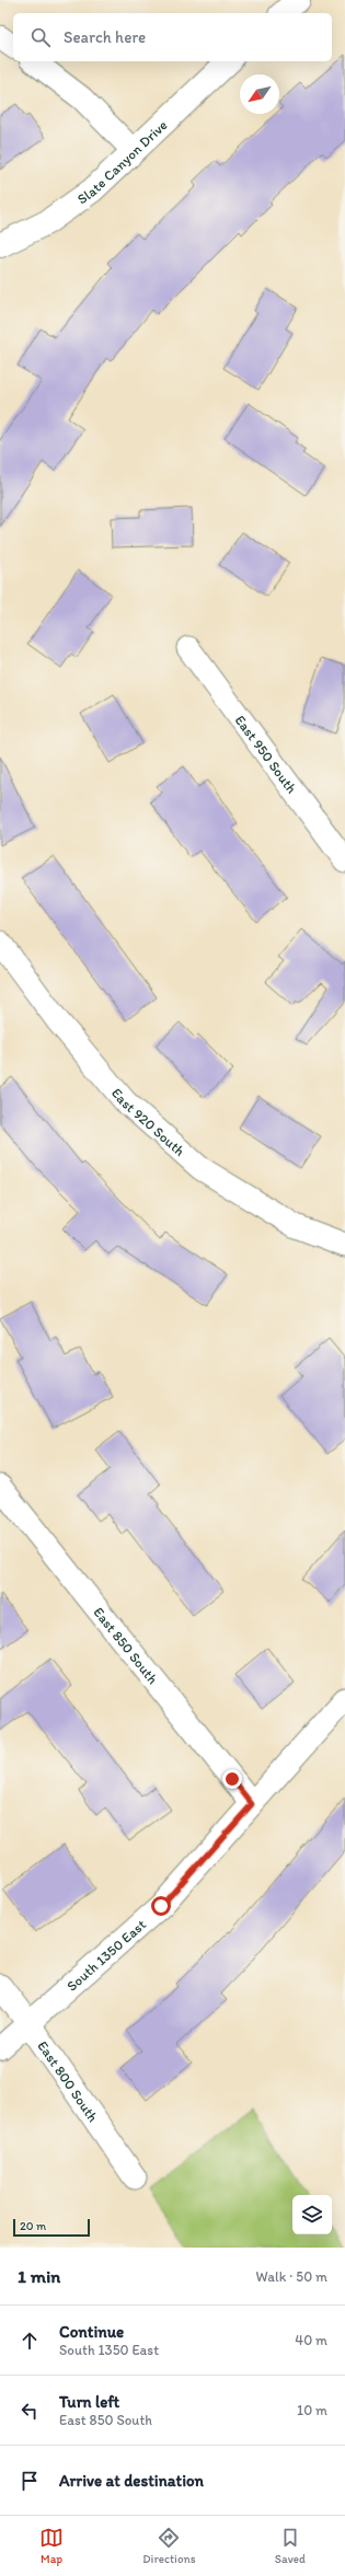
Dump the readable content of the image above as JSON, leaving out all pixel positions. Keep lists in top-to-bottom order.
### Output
{
  "streets": {
    "street": [
      "Slate Canyon Drive",
      "East 950 South",
      "East 920 South",
      "East 850 South",
      "South 1350 East",
      "East 800 South"
    ]
  },
  "crossings": [
    ["East 850 South", "South 1350 East"],
    ["South 1350 East", "East 800 South"]
  ],
  "scale_bar": "20 m",
  "north": "bottom left",
  "page": {
    "search": "Search here",
    "scale": "20 m",
    "heading": ["1 min", "Walk · 50 m"],
    "list": [
      ["Continue", "South 1350 East", "40 m"],
      ["Turn left", "East 850 South", "10 m"],
      "Arrive at destination"
    ],
    "nav": ["Map", "Directions", "Saved"]
  }
}
